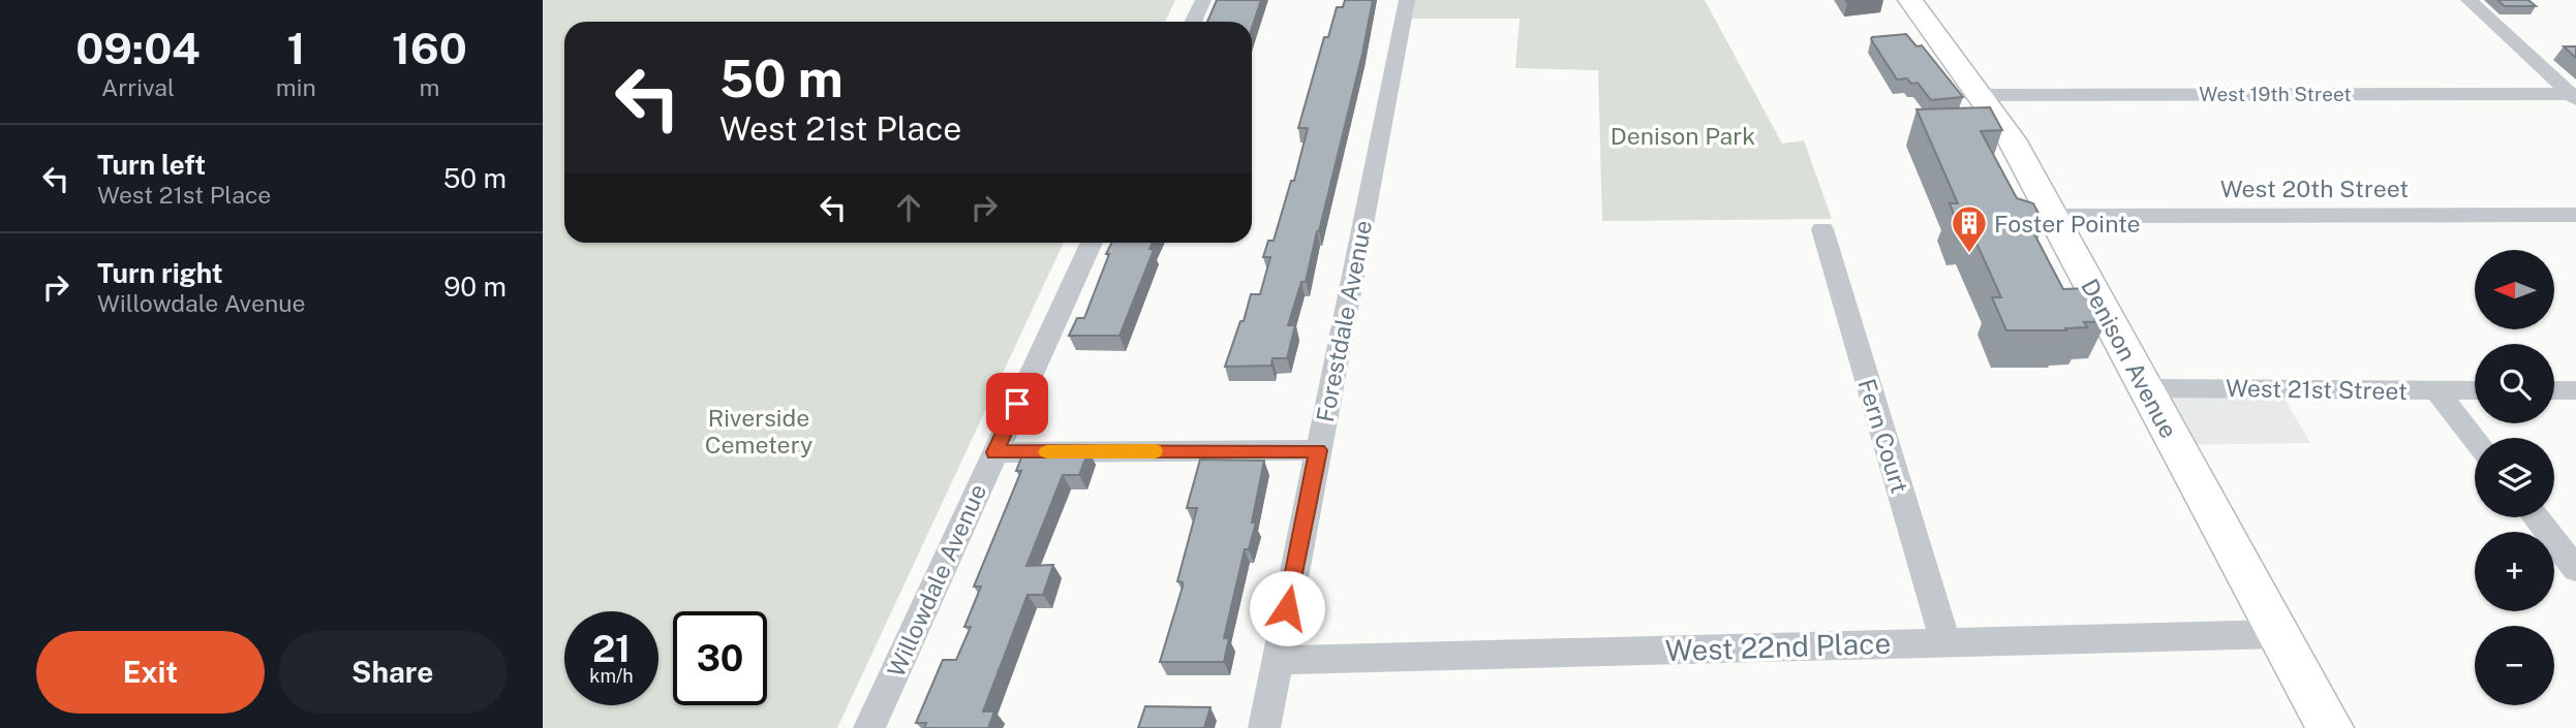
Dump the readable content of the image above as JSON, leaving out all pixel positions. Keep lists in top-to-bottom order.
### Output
{
  "streets": {
    "main road": ["Denison Avenue"],
    "street": [
      "West 19th Street",
      "West 20th Street",
      "Forestdale Avenue",
      "West 21st Street",
      "Fern Court",
      "Willowdale Avenue",
      "West 22nd Place"
    ]
  },
  "crossings": [
    ["West 19th Street", "Denison Avenue"],
    ["West 20th Street", "Denison Avenue"],
    ["Forestdale Avenue", "West 22nd Place"],
    ["Denison Avenue", "West 21st Street"],
    ["Denison Avenue", "West 22nd Place"],
    ["Fern Court", "West 22nd Place"]
  ],
  "parks": ["Denison Park", "Riverside Cemetery"],
  "places": {
    "building": ["Foster Pointe"]
  },
  "north": "left",
  "page": {
    "eta": [
      "09:04",
      "Arrival",
      "1",
      "min",
      "160",
      "m"
    ],
    "turn": ["50 m", "West 21st Place"],
    "list": [
      {
        "name": "Turn left",
        "note": "West 21st Place",
        "value": "50 m"
      },
      {
        "name": "Turn right",
        "note": "Willowdale Avenue",
        "value": "90 m"
      }
    ],
    "map_buttons": ["+", "−"],
    "speed": "21 km/h",
    "limit": "30",
    "buttons": ["Exit", "Share"]
  }
}
